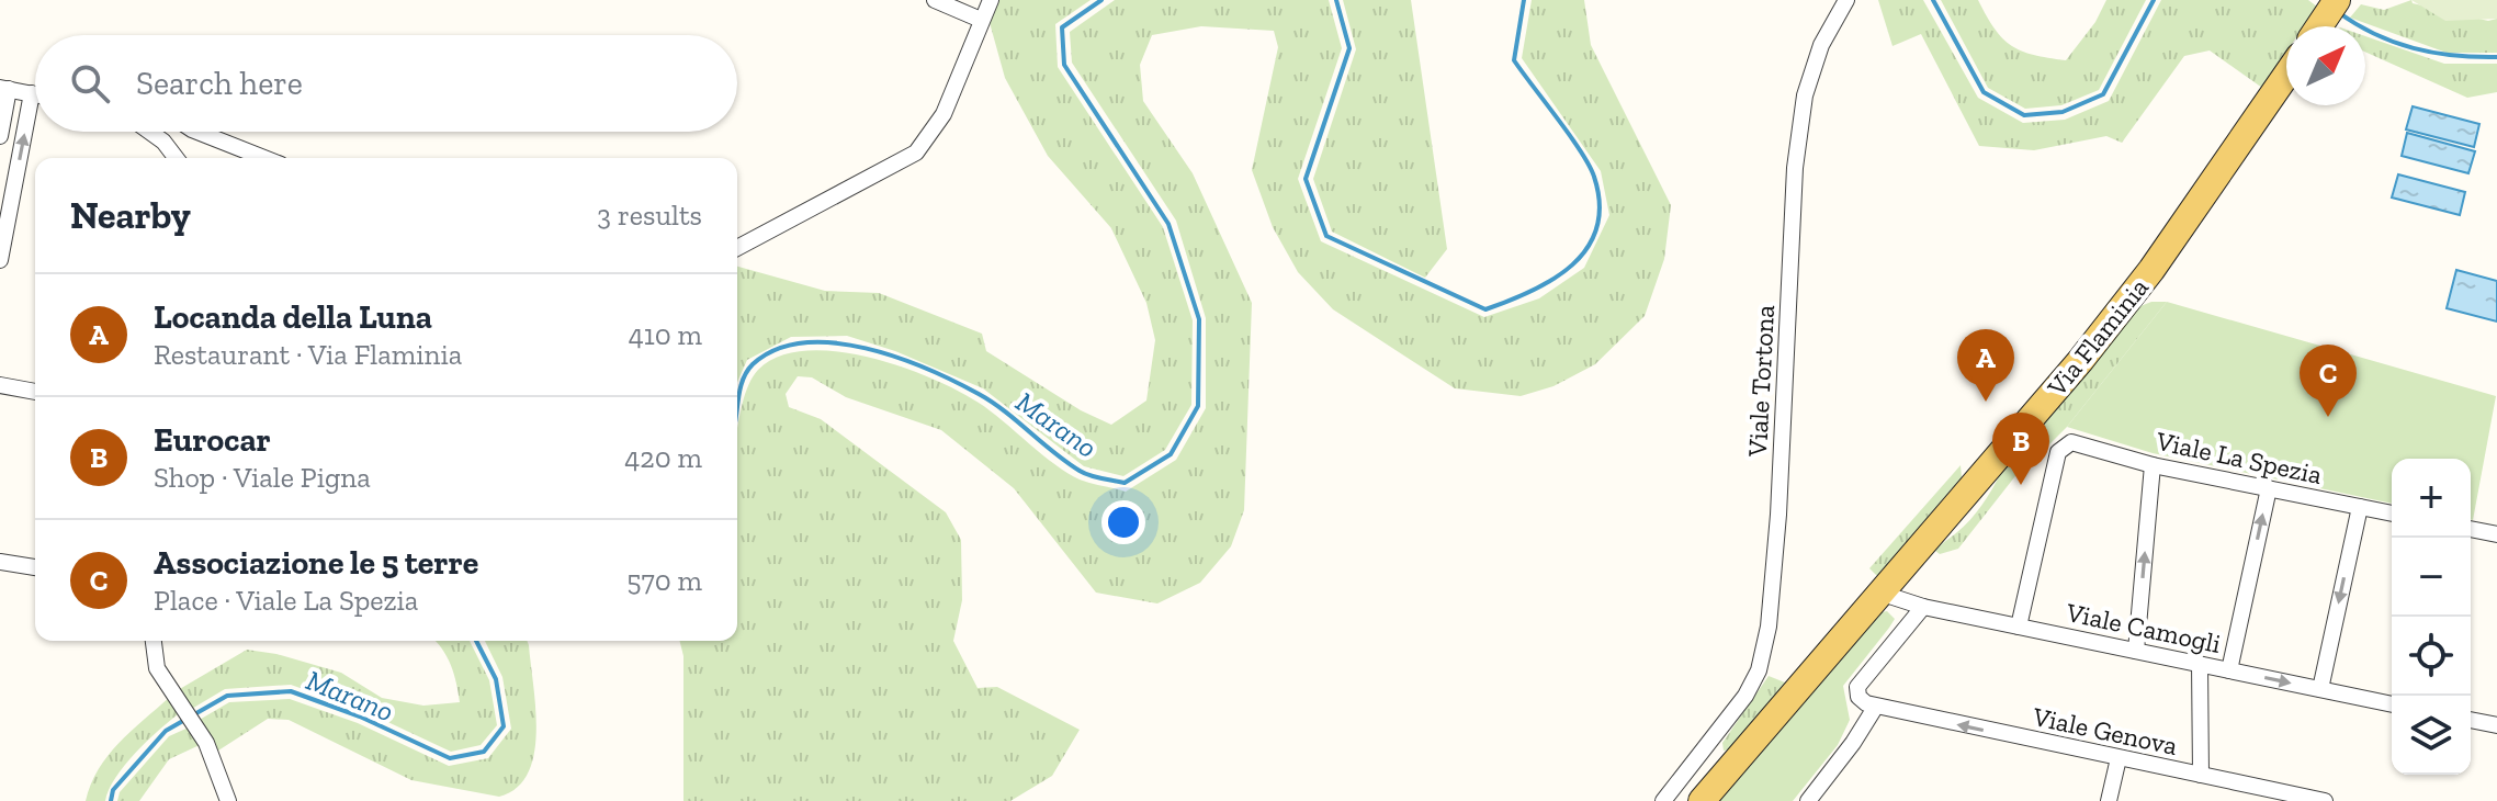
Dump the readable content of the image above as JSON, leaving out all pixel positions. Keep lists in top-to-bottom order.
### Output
{
  "streets": {
    "main road": ["Via Flaminia"],
    "street": [
      "Viale Tortona",
      "Viale La Spezia",
      "Viale Camogli",
      "Viale Genova"
    ]
  },
  "crossings": [
    ["Via Flaminia", "Viale Camogli"],
    ["Viale La Spezia", "Viale Camogli"]
  ],
  "one_way": ["Viale Genova"],
  "water": ["Marano"],
  "north": "top right",
  "page": {
    "search": "Search here",
    "heading": ["Nearby", "3 results"],
    "list": [
      {
        "mark": "A",
        "name": "Locanda della Luna",
        "note": "Restaurant · Via Flaminia",
        "value": "410 m"
      },
      {
        "mark": "B",
        "name": "Eurocar",
        "note": "Shop · Viale Pigna",
        "value": "420 m"
      },
      {
        "mark": "C",
        "name": "Associazione le 5 terre",
        "note": "Place · Viale La Spezia",
        "value": "570 m"
      }
    ],
    "pins": ["A", "C", "B"],
    "map_buttons": ["+", "−"]
  }
}
